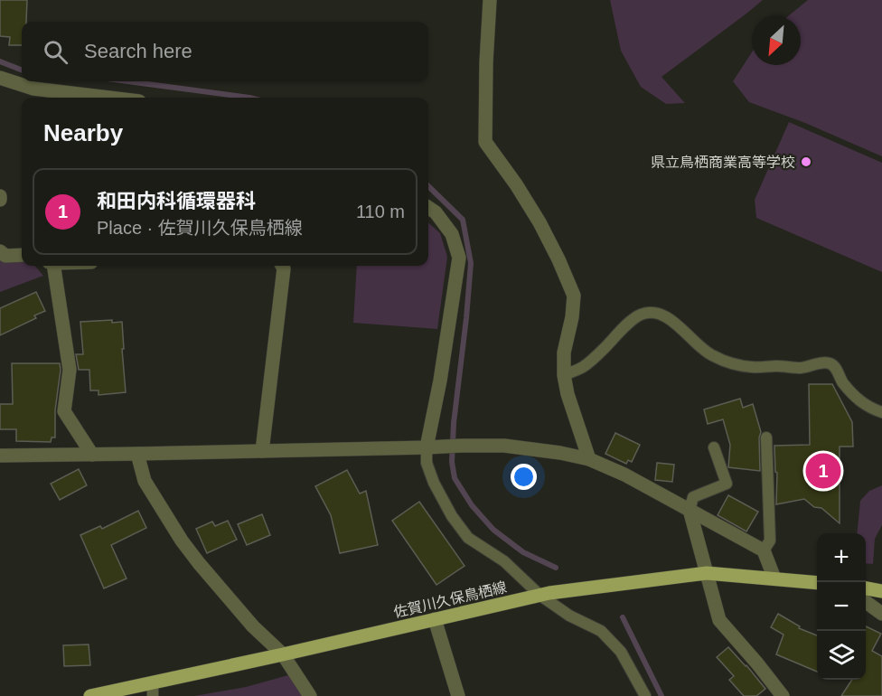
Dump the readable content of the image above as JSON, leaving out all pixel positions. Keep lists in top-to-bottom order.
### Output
{
  "streets": {
    "main road": ["佐賀川久保鳥栖線"]
  },
  "places": ["県立鳥栖商業高等学校"],
  "north": "bottom left",
  "page": {
    "search": "Search here",
    "heading": "Nearby",
    "list": [
      {
        "mark": "1",
        "name": "和田内科循環器科",
        "note": "Place · 佐賀川久保鳥栖線",
        "value": "110 m"
      }
    ],
    "pins": "1",
    "map_buttons": ["+", "−"]
  }
}
